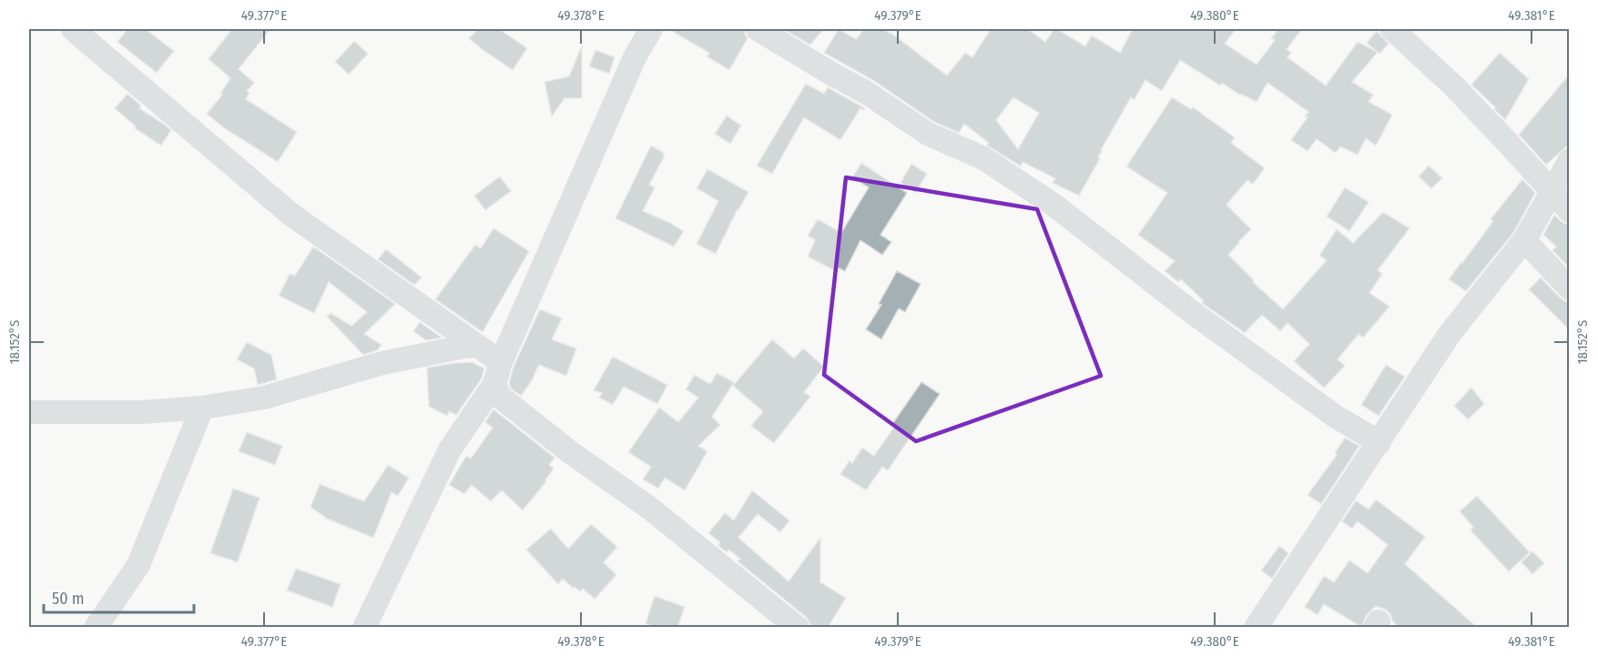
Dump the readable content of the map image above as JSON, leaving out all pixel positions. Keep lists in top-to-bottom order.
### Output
{
  "scale_bar": "50 m",
  "coordinates": [
    "49.377°E",
    "49.378°E",
    "49.379°E",
    "49.380°E",
    "49.381°E",
    "18.152°S"
  ]
}
